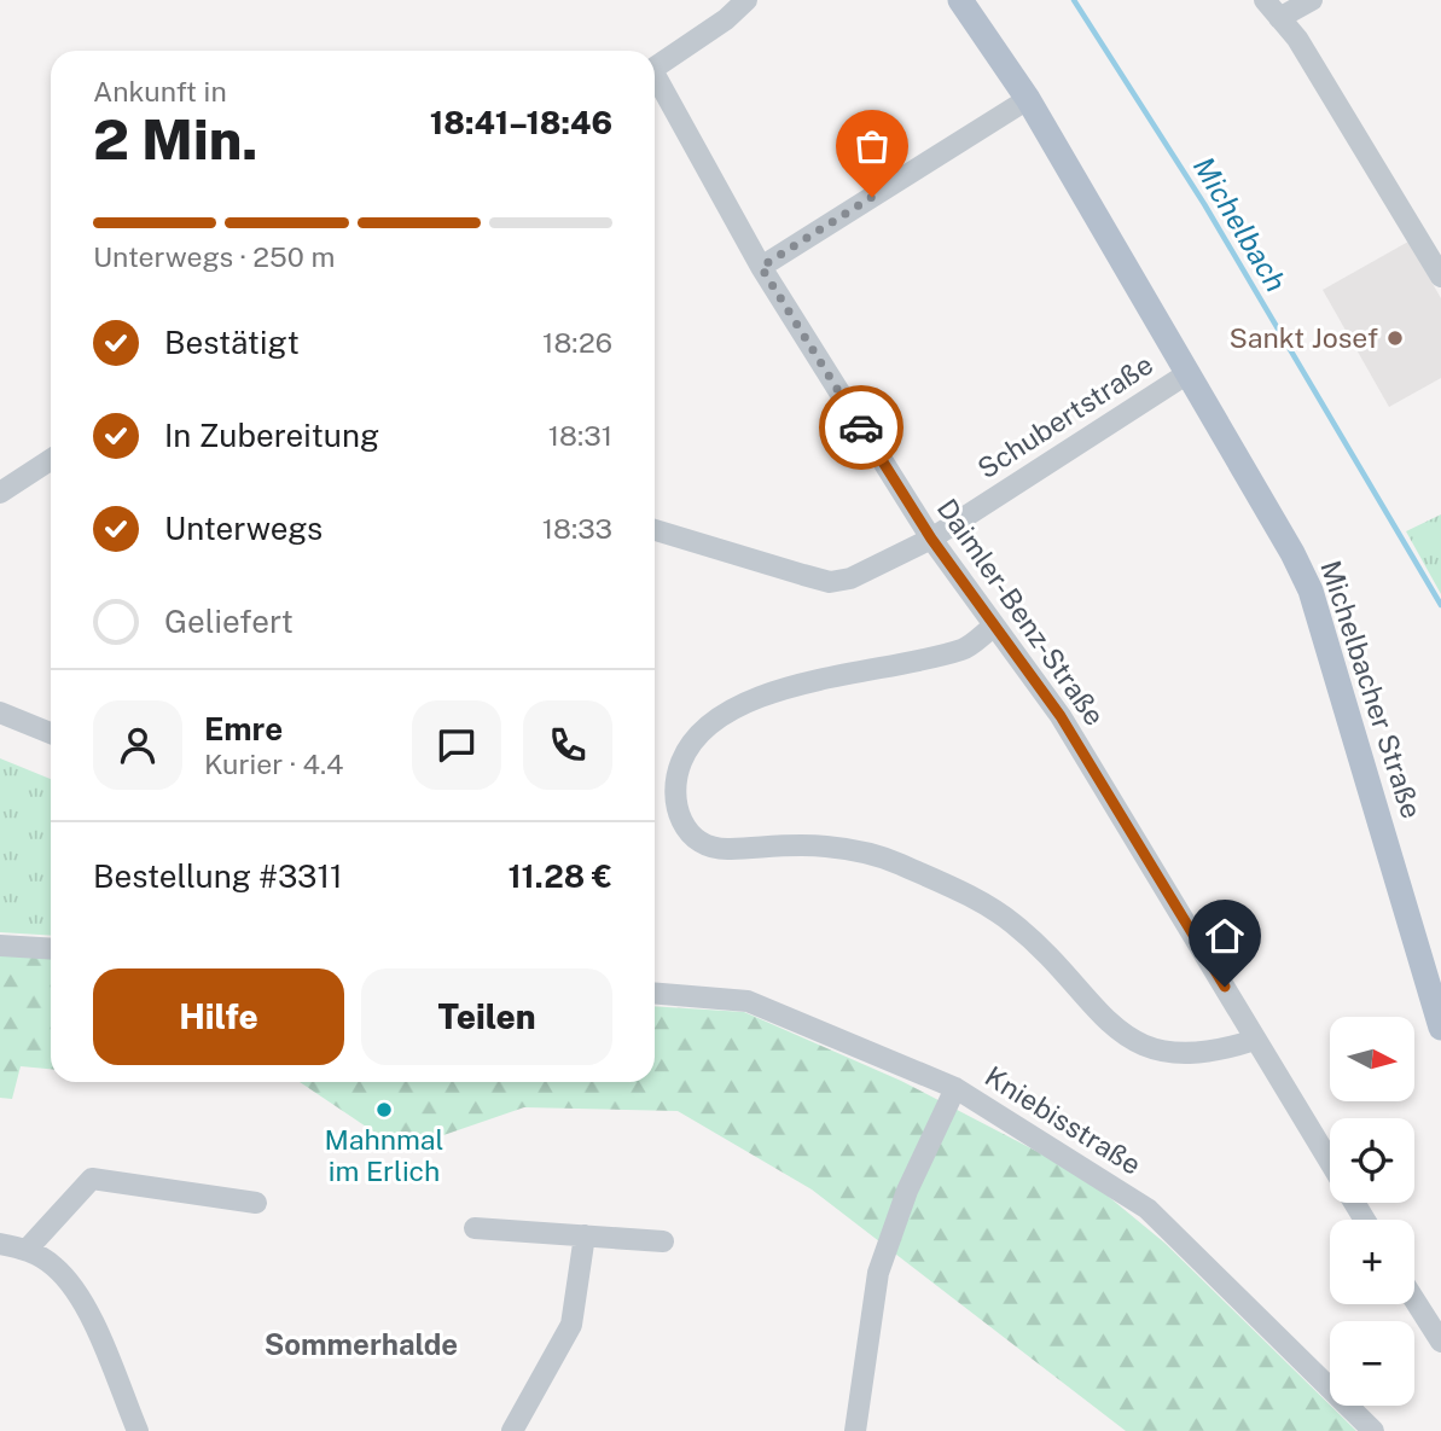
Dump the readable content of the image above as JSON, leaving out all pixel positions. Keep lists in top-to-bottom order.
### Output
{
  "streets": {
    "main road": ["Michelbacher Straße"],
    "street": ["Schubertstraße", "Daimler-Benz-Straße", "Kniebisstraße"]
  },
  "crossings": [
    ["Schubertstraße", "Daimler-Benz-Straße"],
    ["Schubertstraße", "Michelbacher Straße"]
  ],
  "districts": ["Sommerhalde"],
  "water": ["Michelbach"],
  "places": ["Sankt Josef", "Mahnmal im Erlich"],
  "north": "right",
  "page": {
    "heading": ["2 Min.", "Ankunft in", "18:41–18:46"],
    "panel": [
      "Emre",
      "Kurier · 4.4",
      "Bestellung #3311",
      "11.28 €"
    ],
    "bar": "Unterwegs · 250 m",
    "list": [
      ["Bestätigt", "18:26"],
      ["In Zubereitung", "18:31"],
      ["Unterwegs", "18:33"],
      "Geliefert"
    ],
    "buttons": ["Hilfe", "Teilen"],
    "map_buttons": ["+", "−"]
  }
}
